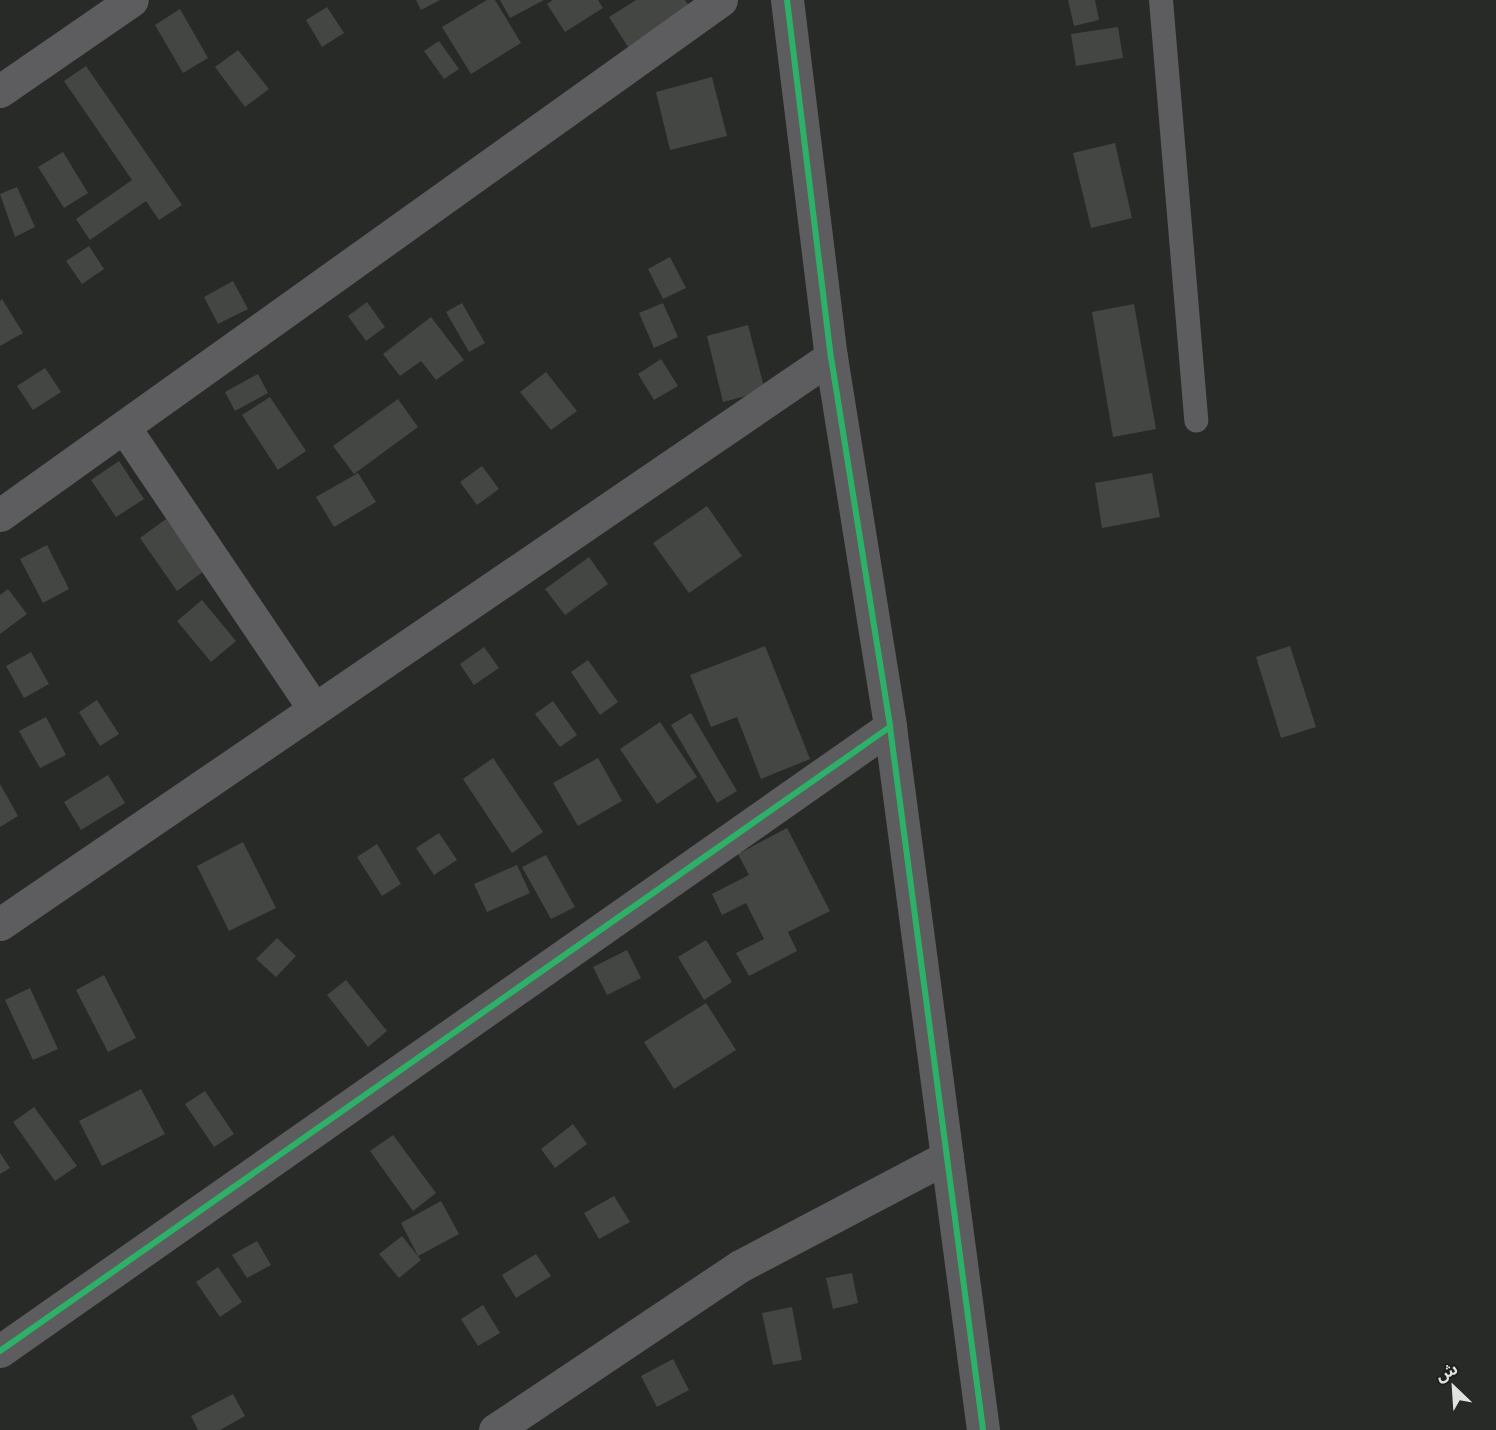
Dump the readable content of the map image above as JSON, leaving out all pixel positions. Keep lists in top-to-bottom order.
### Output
{
  "north": "top left"
}
